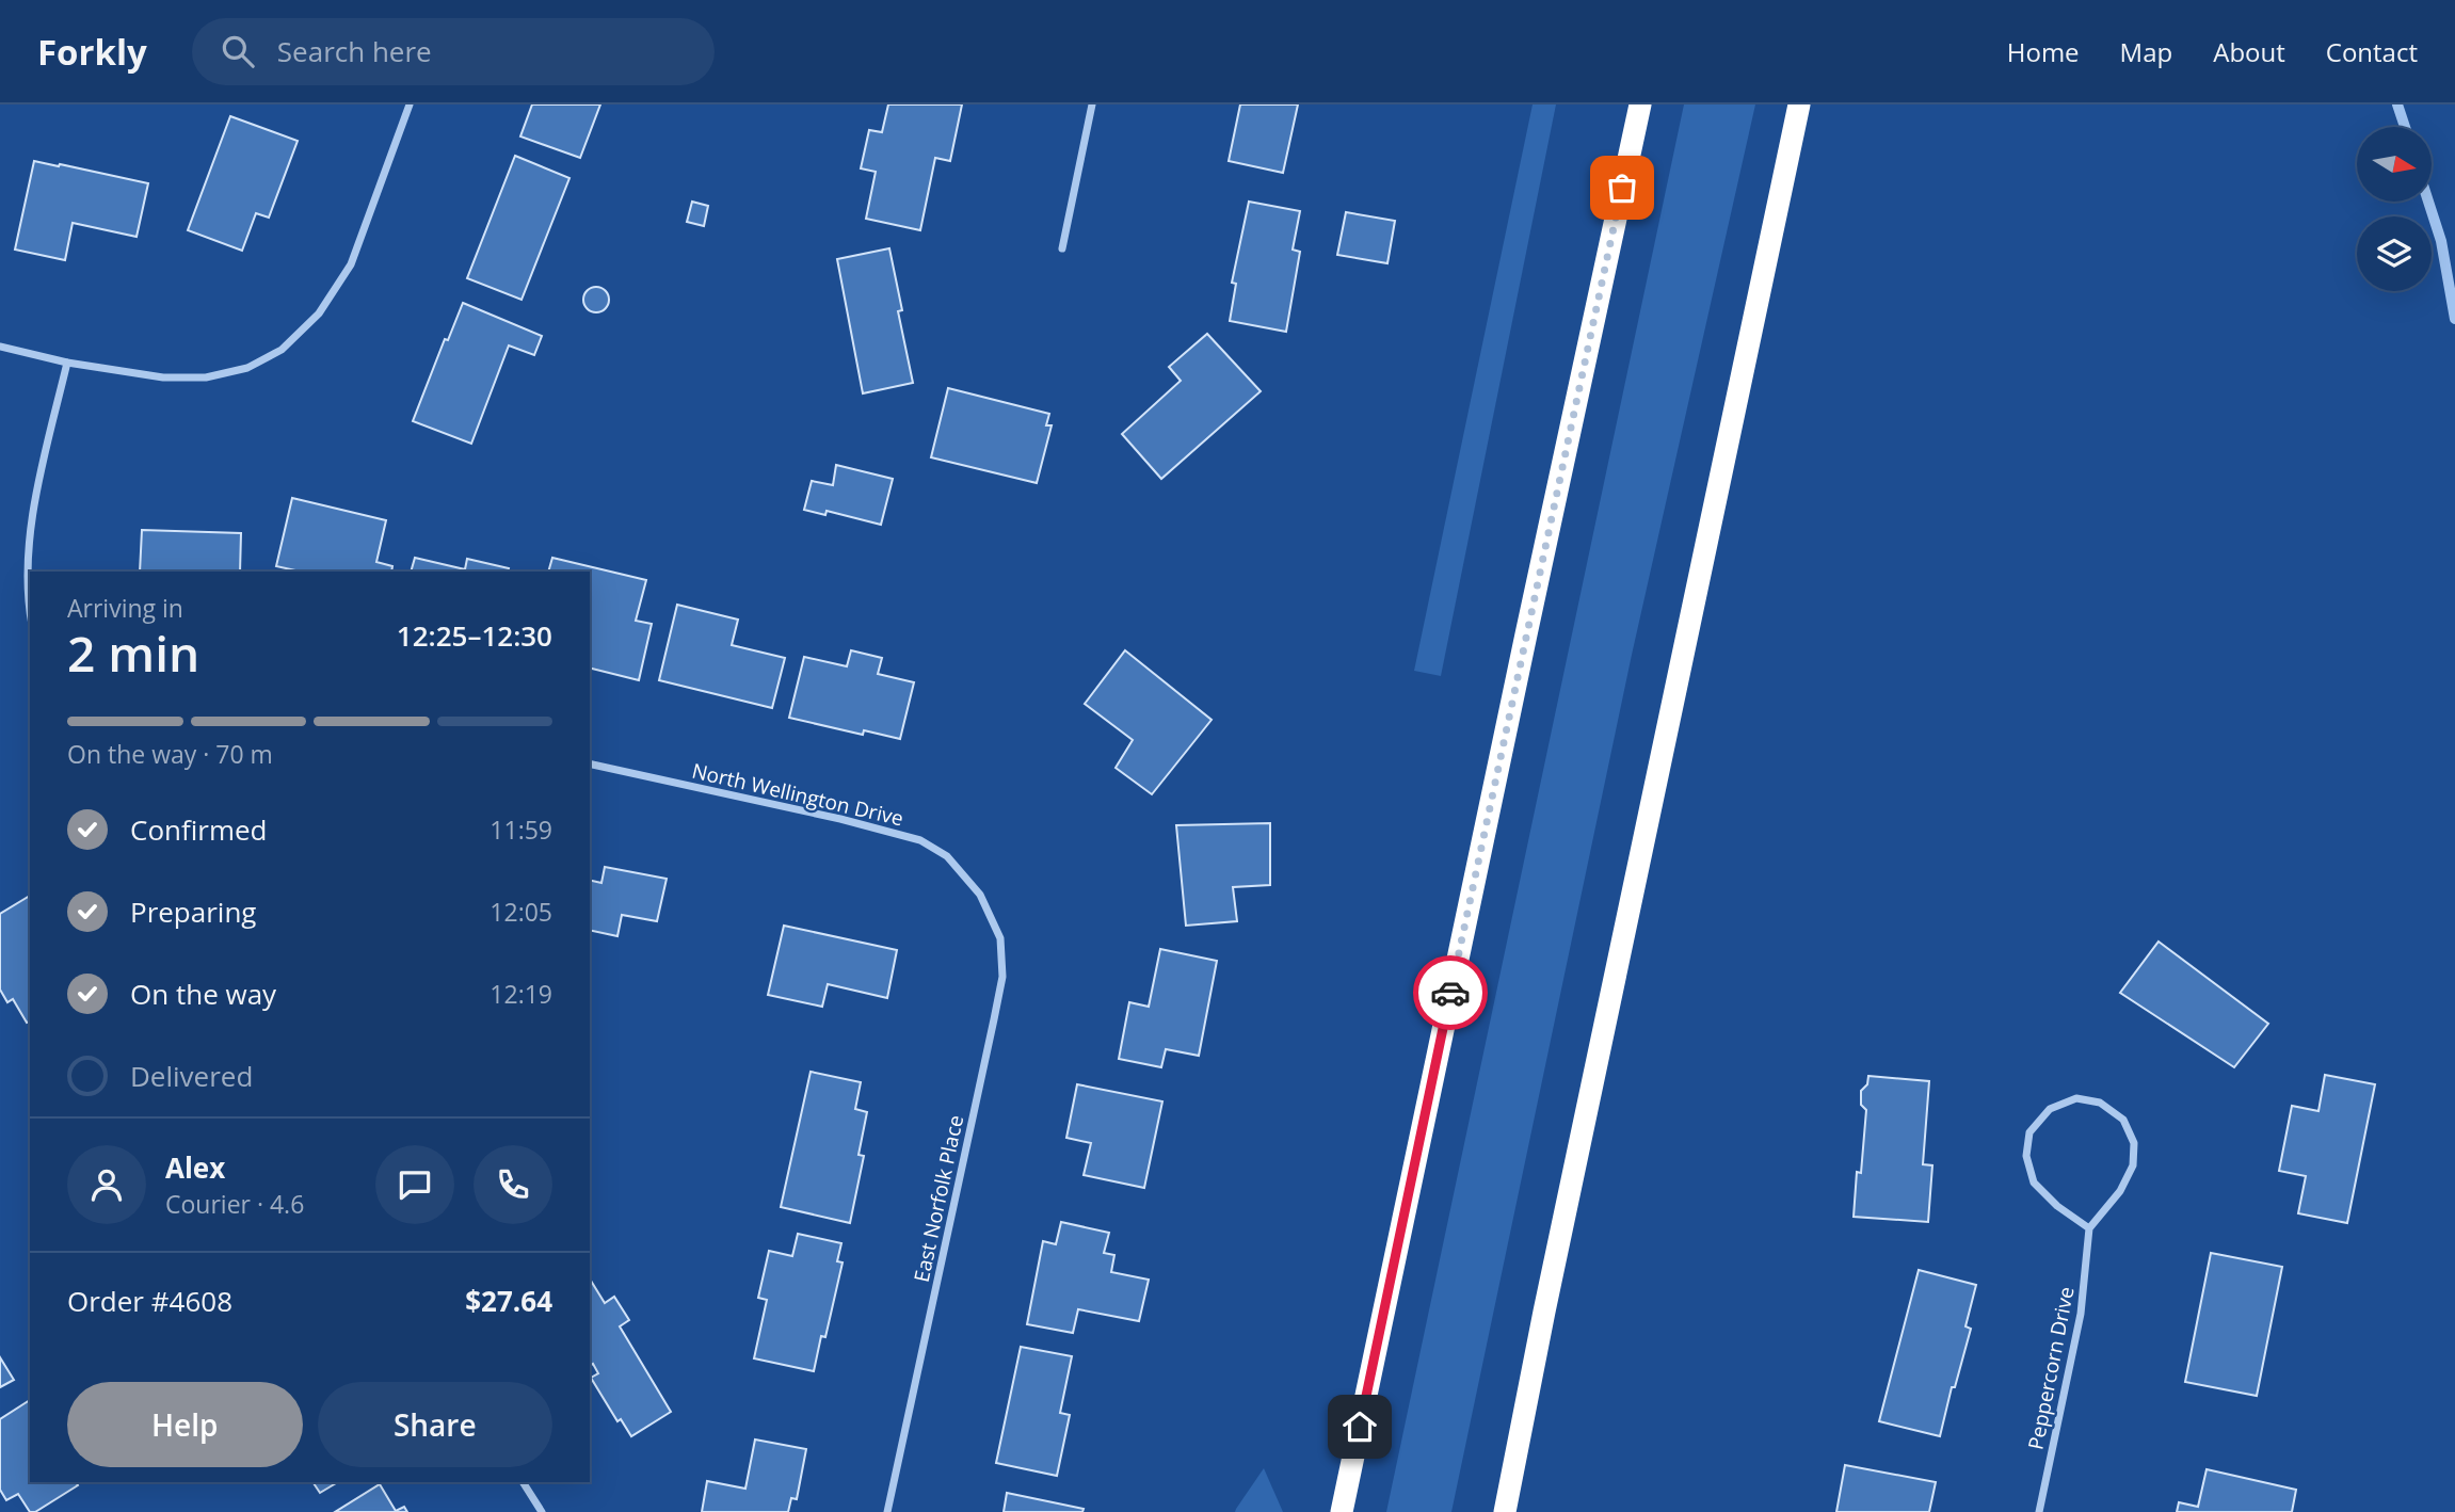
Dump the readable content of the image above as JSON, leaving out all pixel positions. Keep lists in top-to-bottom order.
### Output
{
  "streets": {
    "street": ["North Wellington Drive", "East Norfolk Place", "Peppercorn Drive"]
  },
  "crossings": [
    ["North Wellington Drive", "East Norfolk Place"]
  ],
  "north": "right",
  "page": {
    "header": "Forkly",
    "search": "Search here",
    "nav": [
      "Home",
      "Map",
      "About",
      "Contact"
    ],
    "heading": ["2 min", "Arriving in", "12:25–12:30"],
    "panel": [
      "Alex",
      "Courier · 4.6",
      "Order #4608",
      "$27.64"
    ],
    "bar": "On the way · 70 m",
    "list": [
      ["Confirmed", "11:59"],
      ["Preparing", "12:05"],
      ["On the way", "12:19"],
      "Delivered"
    ],
    "buttons": ["Help", "Share"]
  }
}
